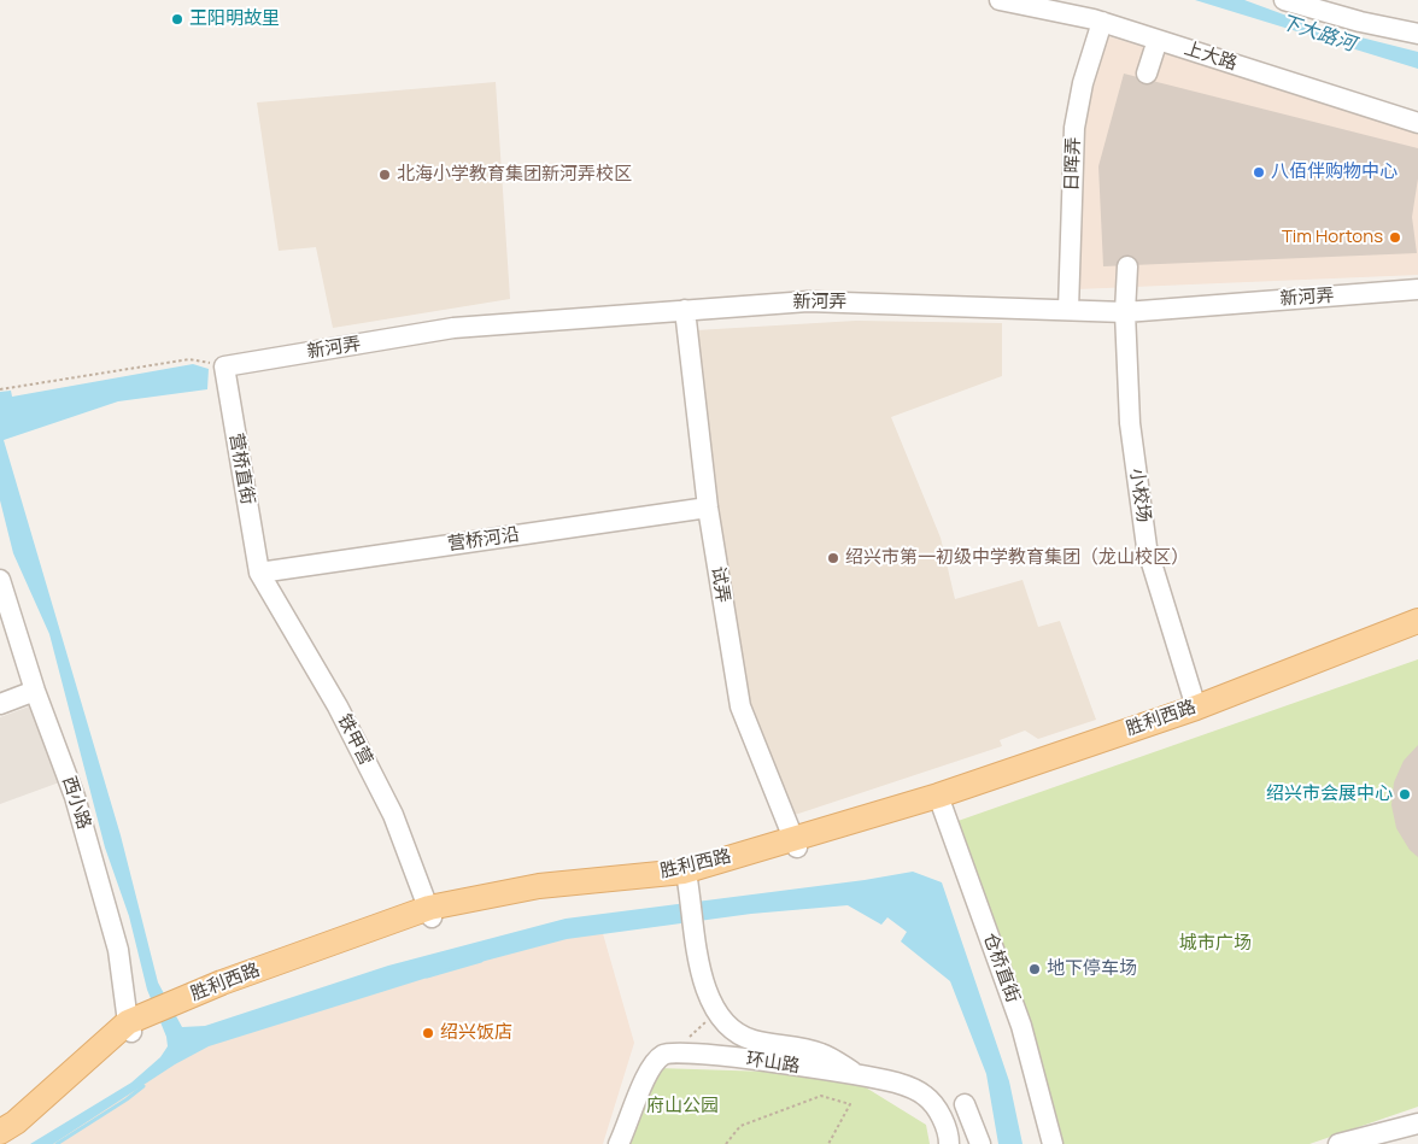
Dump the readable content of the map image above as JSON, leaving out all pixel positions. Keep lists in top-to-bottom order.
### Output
{
  "streets": {
    "main road": ["胜利西路"],
    "street": [
      "上大路",
      "日晖弄",
      "新河弄",
      "营桥直街",
      "小校场",
      "营桥河沿",
      "试弄",
      "铁甲营",
      "西小路",
      "仓桥直街",
      "环山路"
    ]
  },
  "crossings": [
    ["上大路", "日晖弄"],
    ["日晖弄", "新河弄"],
    ["新河弄", "营桥直街"],
    ["新河弄", "小校场"],
    ["新河弄", "试弄"],
    ["营桥直街", "营桥河沿"],
    ["营桥直街", "铁甲营"],
    ["小校场", "胜利西路"],
    ["营桥河沿", "试弄"],
    ["营桥河沿", "铁甲营"],
    ["试弄", "胜利西路"],
    ["胜利西路", "铁甲营"],
    ["胜利西路", "西小路"],
    ["胜利西路", "仓桥直街"]
  ],
  "water": ["下大路河"],
  "parks": ["城市广场", "府山公园"],
  "places": [
    "王阳明故里",
    "八佰伴购物中心",
    "北海小学教育集团新河弄校区",
    "Tim Hortons",
    "绍兴市第一初级中学教育集团（龙山校区）",
    "绍兴市会展中心",
    "地下停车场",
    "绍兴饭店"
  ]
}
